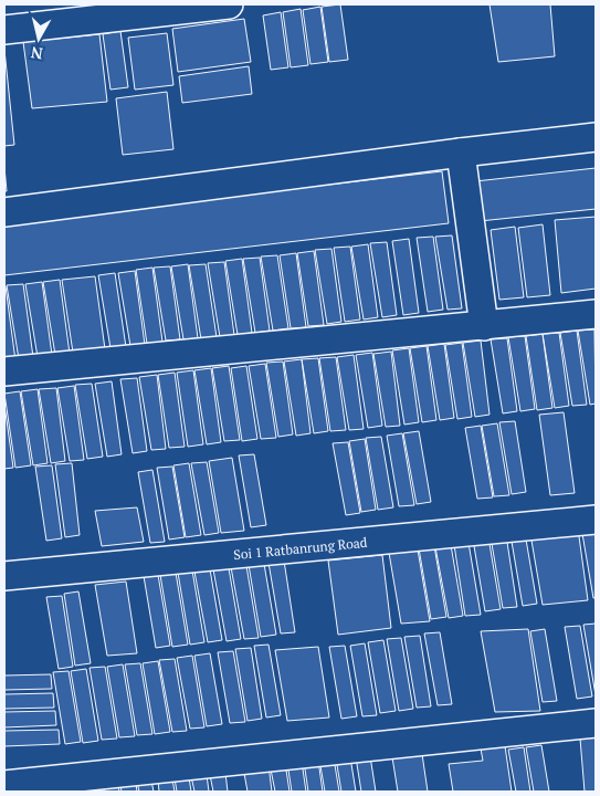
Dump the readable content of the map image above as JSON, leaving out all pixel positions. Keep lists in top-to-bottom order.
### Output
{
  "streets": {
    "street": ["Soi 1 Ratbanrung Road"]
  },
  "north": "bottom"
}
